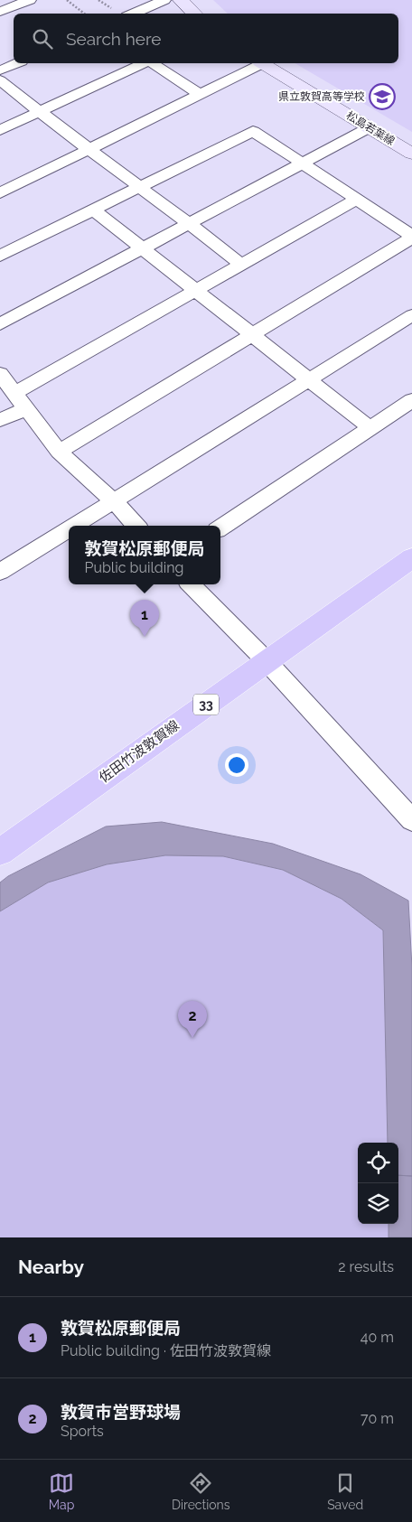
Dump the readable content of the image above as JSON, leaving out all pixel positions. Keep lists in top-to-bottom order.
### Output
{
  "streets": {
    "main road": ["松島若葉線", "33", "佐田竹波敦賀線"]
  },
  "places": {
    "school or university": ["県立敦賀高等学校"]
  },
  "page": {
    "search": "Search here",
    "popup": ["敦賀松原郵便局", "Public building"],
    "pins": ["1", "2"],
    "heading": ["Nearby", "2 results"],
    "list": [
      {
        "mark": "1",
        "name": "敦賀松原郵便局",
        "note": "Public building · 佐田竹波敦賀線",
        "value": "40 m"
      },
      {
        "mark": "2",
        "name": "敦賀市営野球場",
        "note": "Sports",
        "value": "70 m"
      }
    ],
    "nav": ["Map", "Directions", "Saved"]
  }
}
